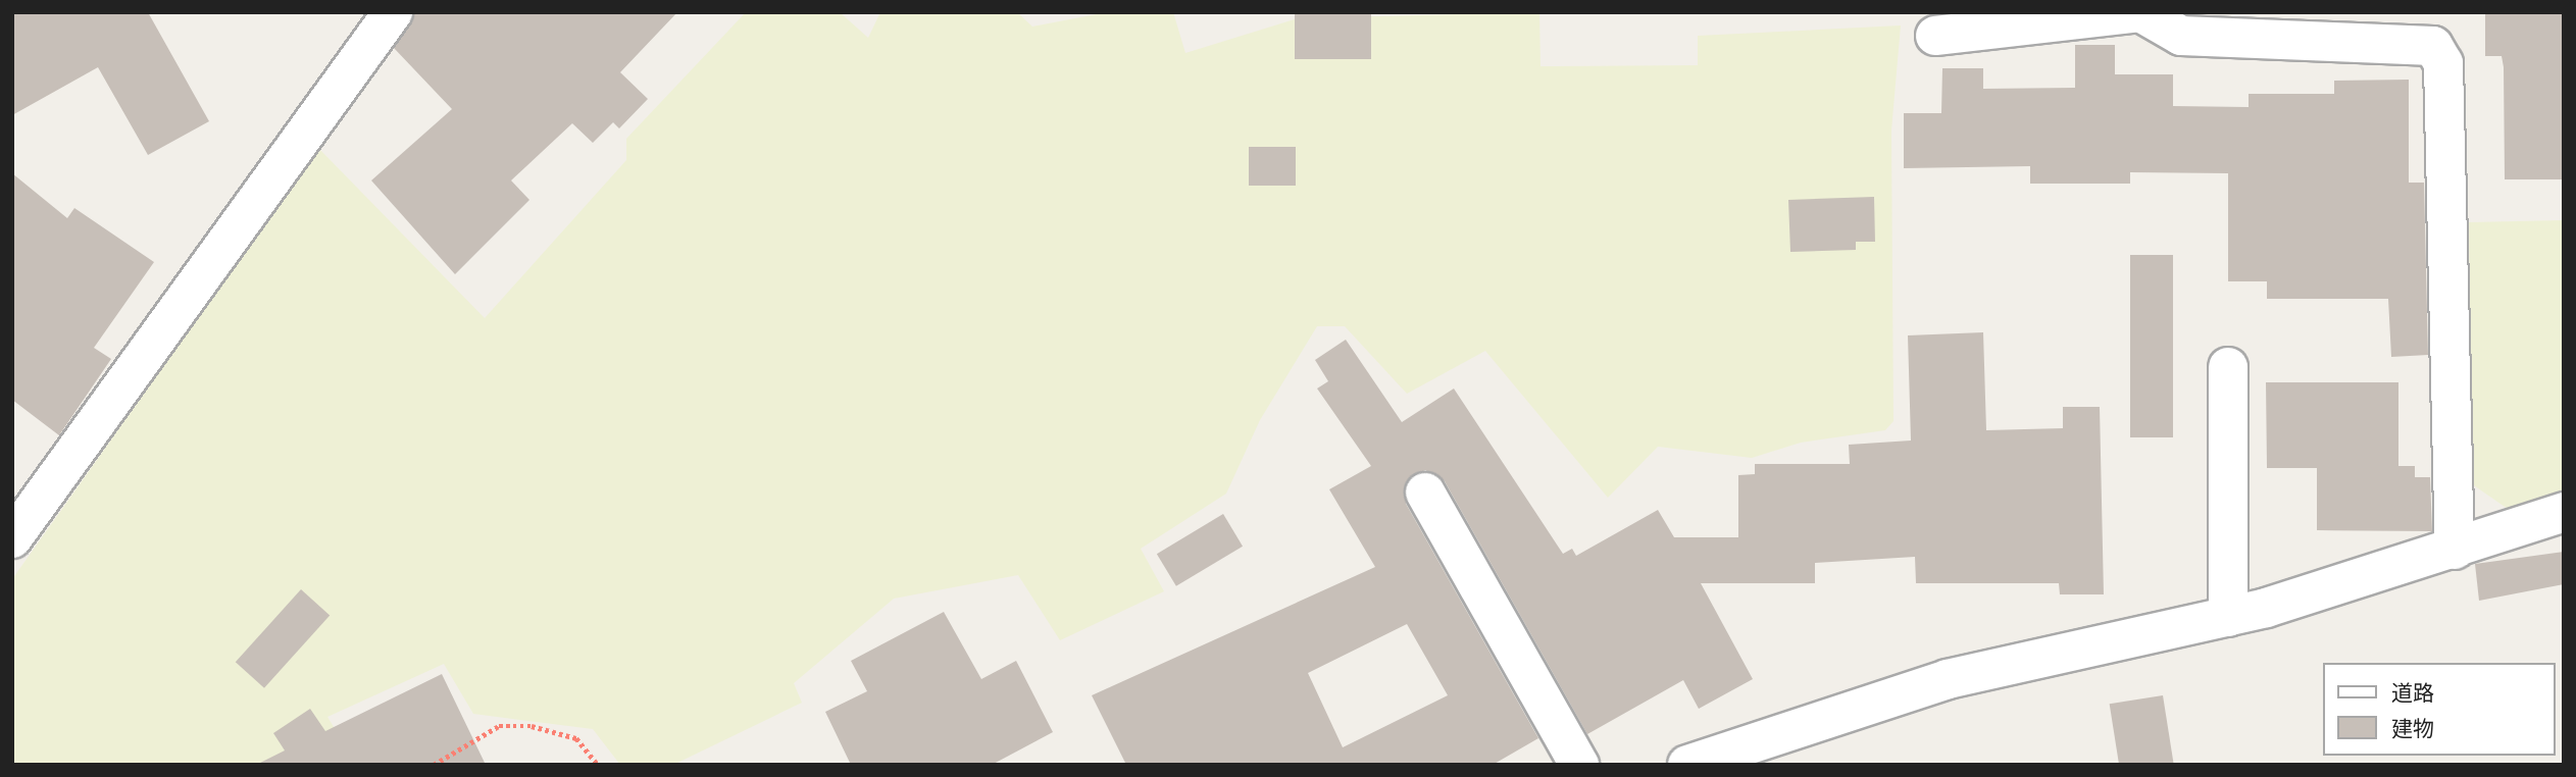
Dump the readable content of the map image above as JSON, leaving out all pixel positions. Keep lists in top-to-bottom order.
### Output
{
  "legend": ["道路", "建物"]
}
